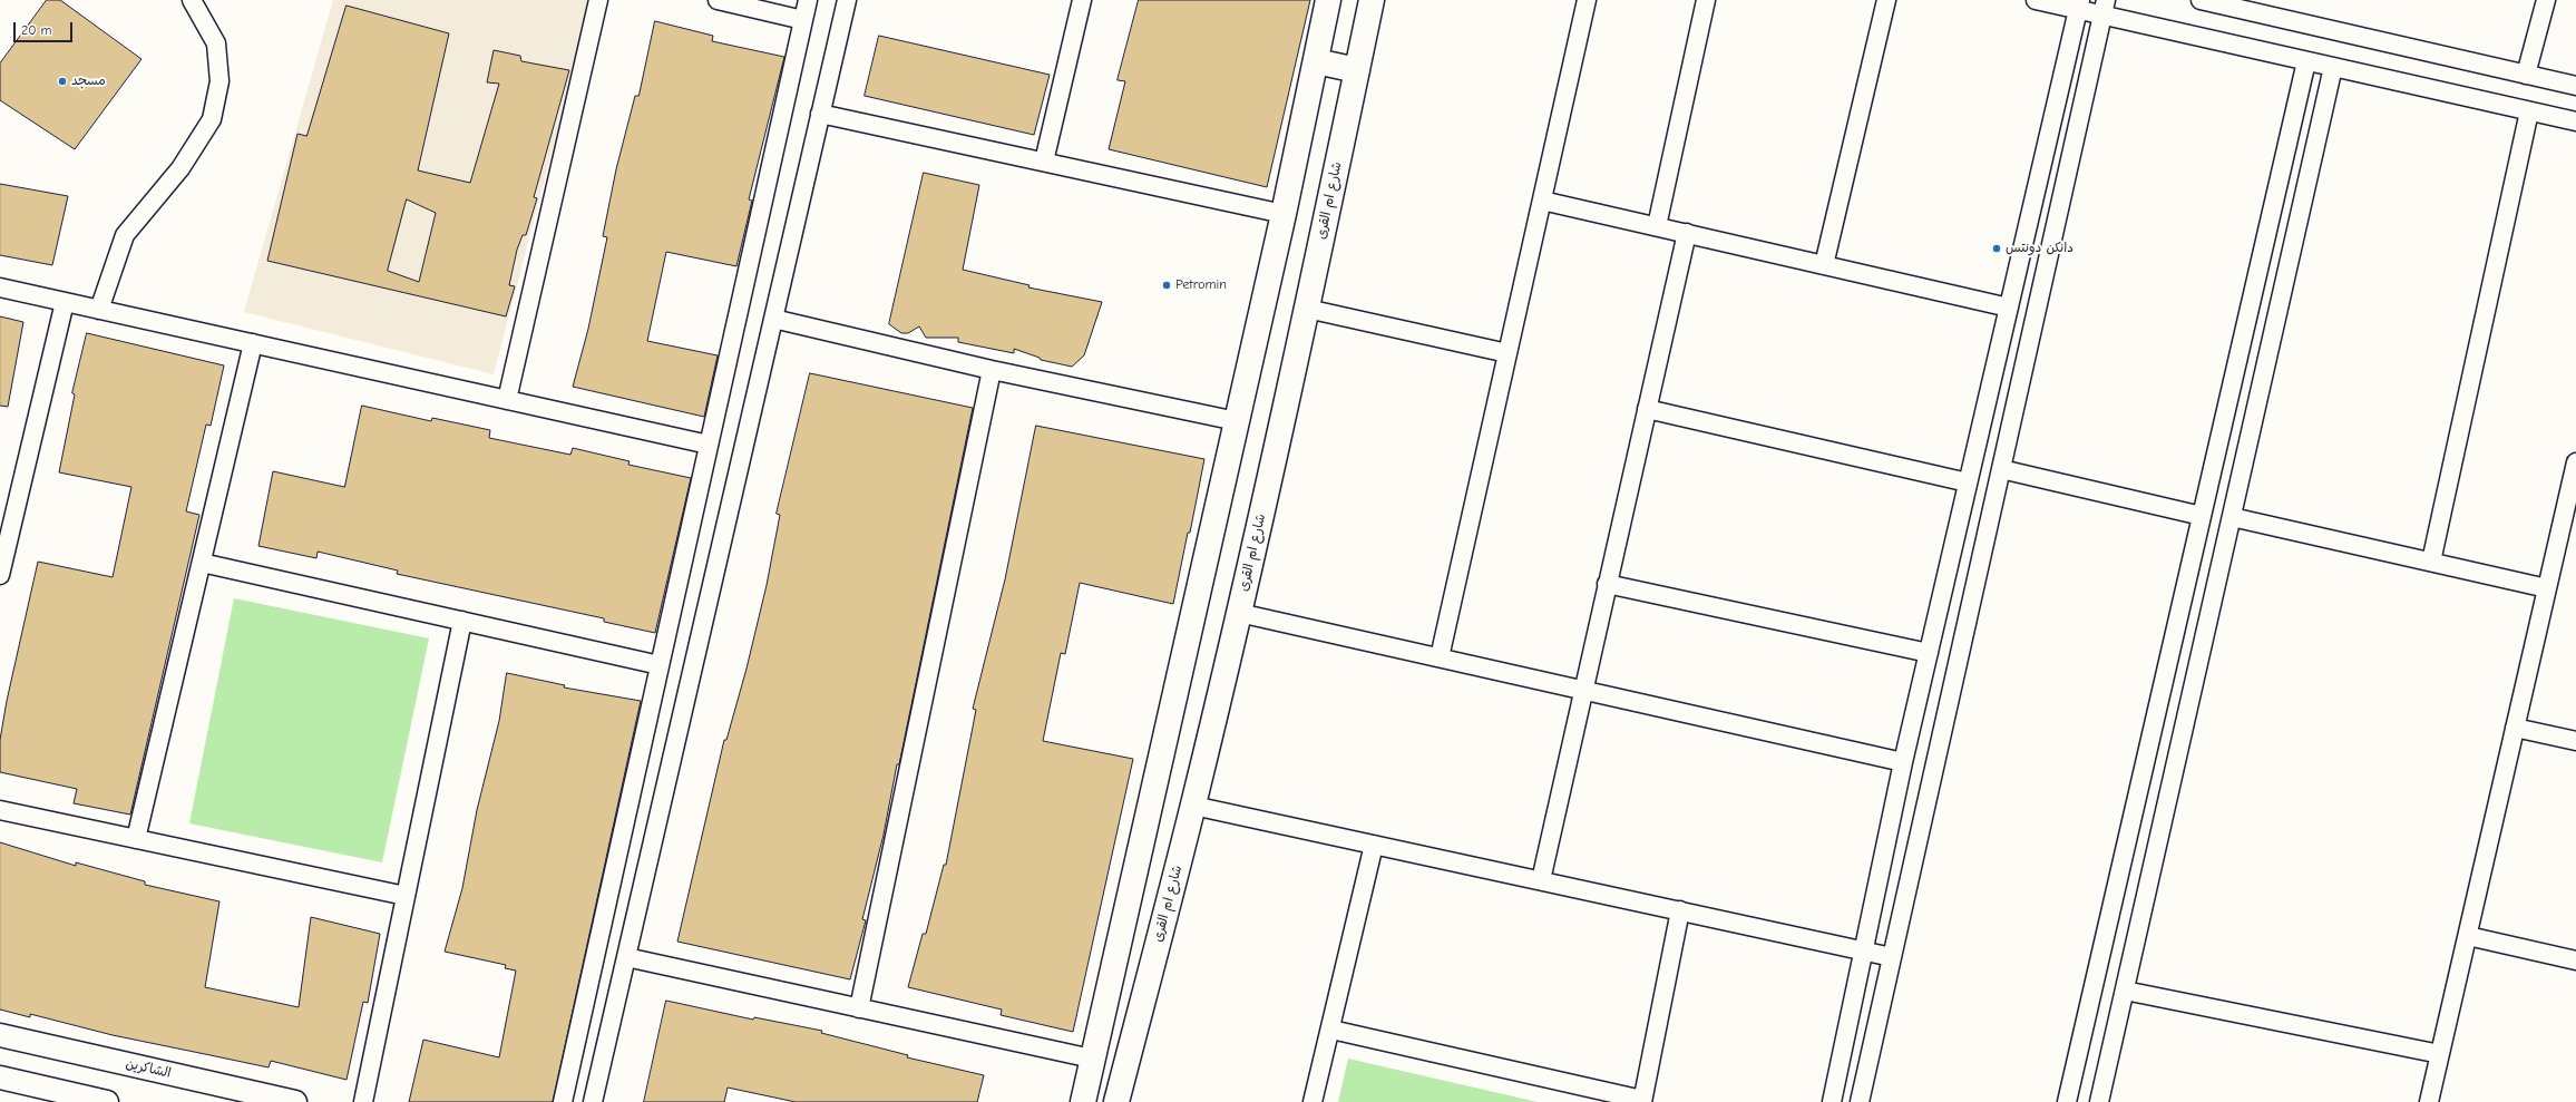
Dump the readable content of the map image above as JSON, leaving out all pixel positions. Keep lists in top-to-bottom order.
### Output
{
  "streets": {
    "main road": ["شارع ام القرى"],
    "street": ["الشاكرين"]
  },
  "places": ["مسجد", "دانكن دونتس", "Petromin"],
  "scale_bar": "20 m"
}
